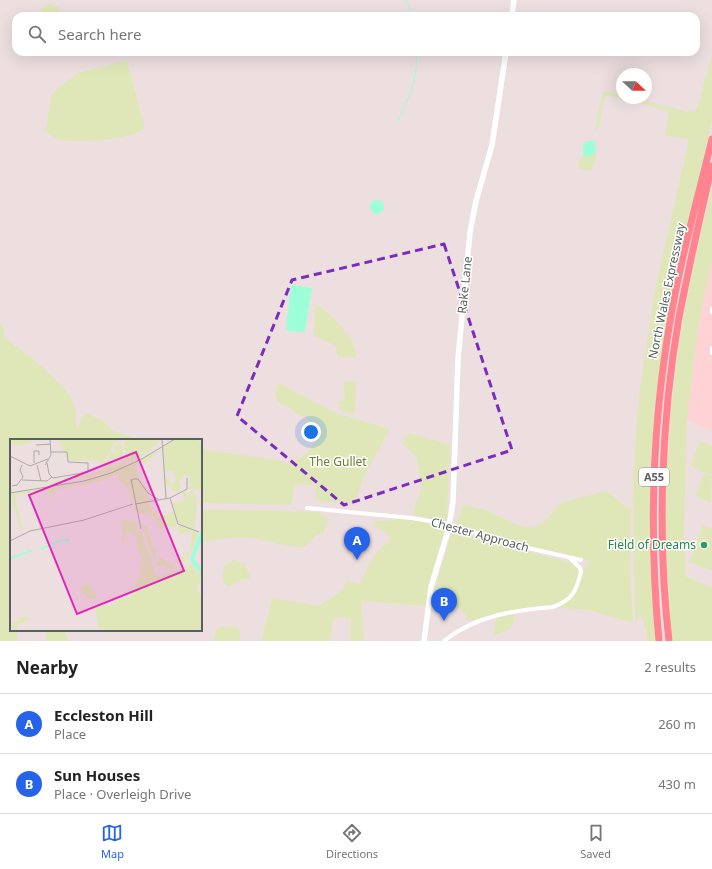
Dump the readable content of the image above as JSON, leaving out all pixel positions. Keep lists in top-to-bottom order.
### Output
{
  "streets": {
    "highway": ["North Wales Expressway", "A55"],
    "street": ["Rake Lane", "Chester Approach"]
  },
  "parks": ["The Gullet"],
  "places": ["Field of Dreams"],
  "north": "right",
  "page": {
    "search": "Search here",
    "pins": ["A", "B"],
    "heading": ["Nearby", "2 results"],
    "list": [
      {
        "mark": "A",
        "name": "Eccleston Hill",
        "note": "Place",
        "value": "260 m"
      },
      {
        "mark": "B",
        "name": "Sun Houses",
        "note": "Place · Overleigh Drive",
        "value": "430 m"
      }
    ],
    "nav": ["Map", "Directions", "Saved"]
  }
}
